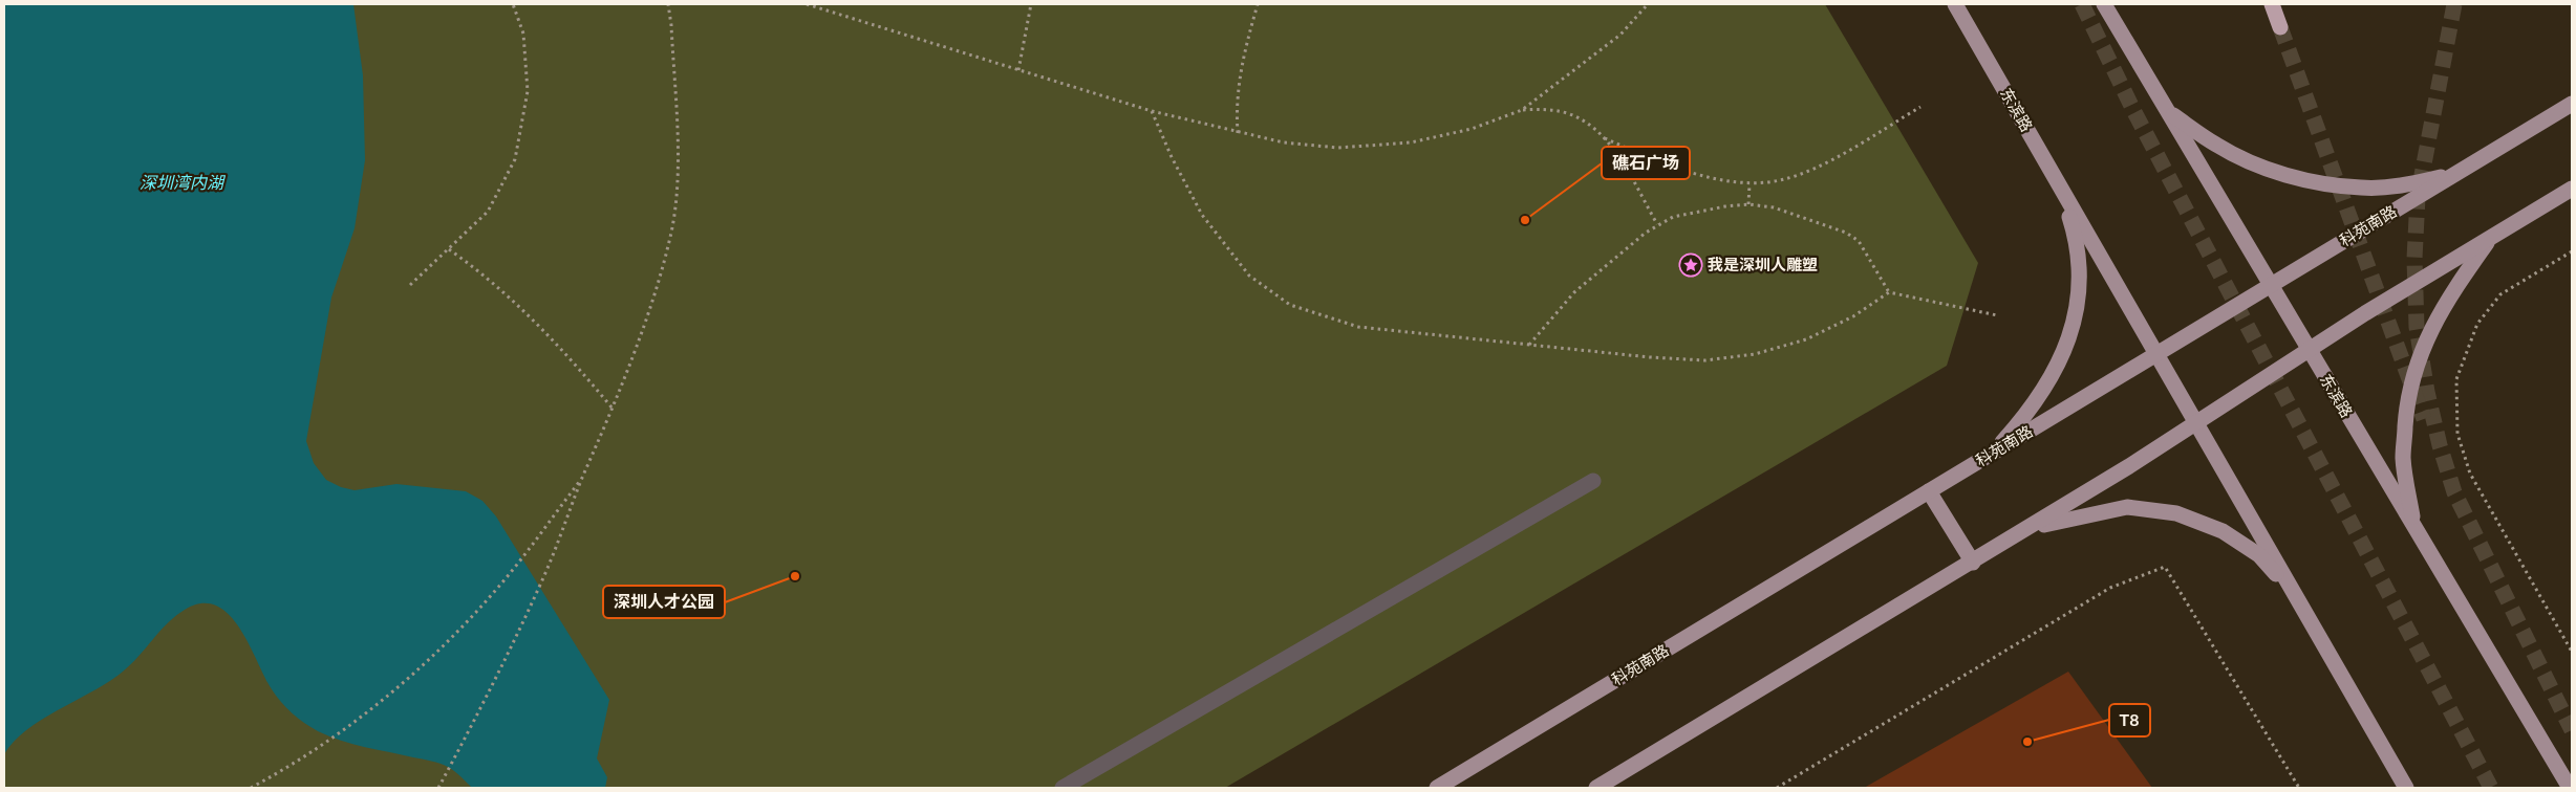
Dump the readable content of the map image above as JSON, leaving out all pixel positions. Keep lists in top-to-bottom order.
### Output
{
  "streets": {
    "main road": ["东滨路", "科苑南路"]
  },
  "crossings": [
    ["东滨路", "科苑南路"]
  ],
  "water": ["深圳湾内湖"],
  "places": {
    "other": ["礁石广场", "深圳人才公园", "T8"],
    "place": ["我是深圳人雕塑"]
  }
}
